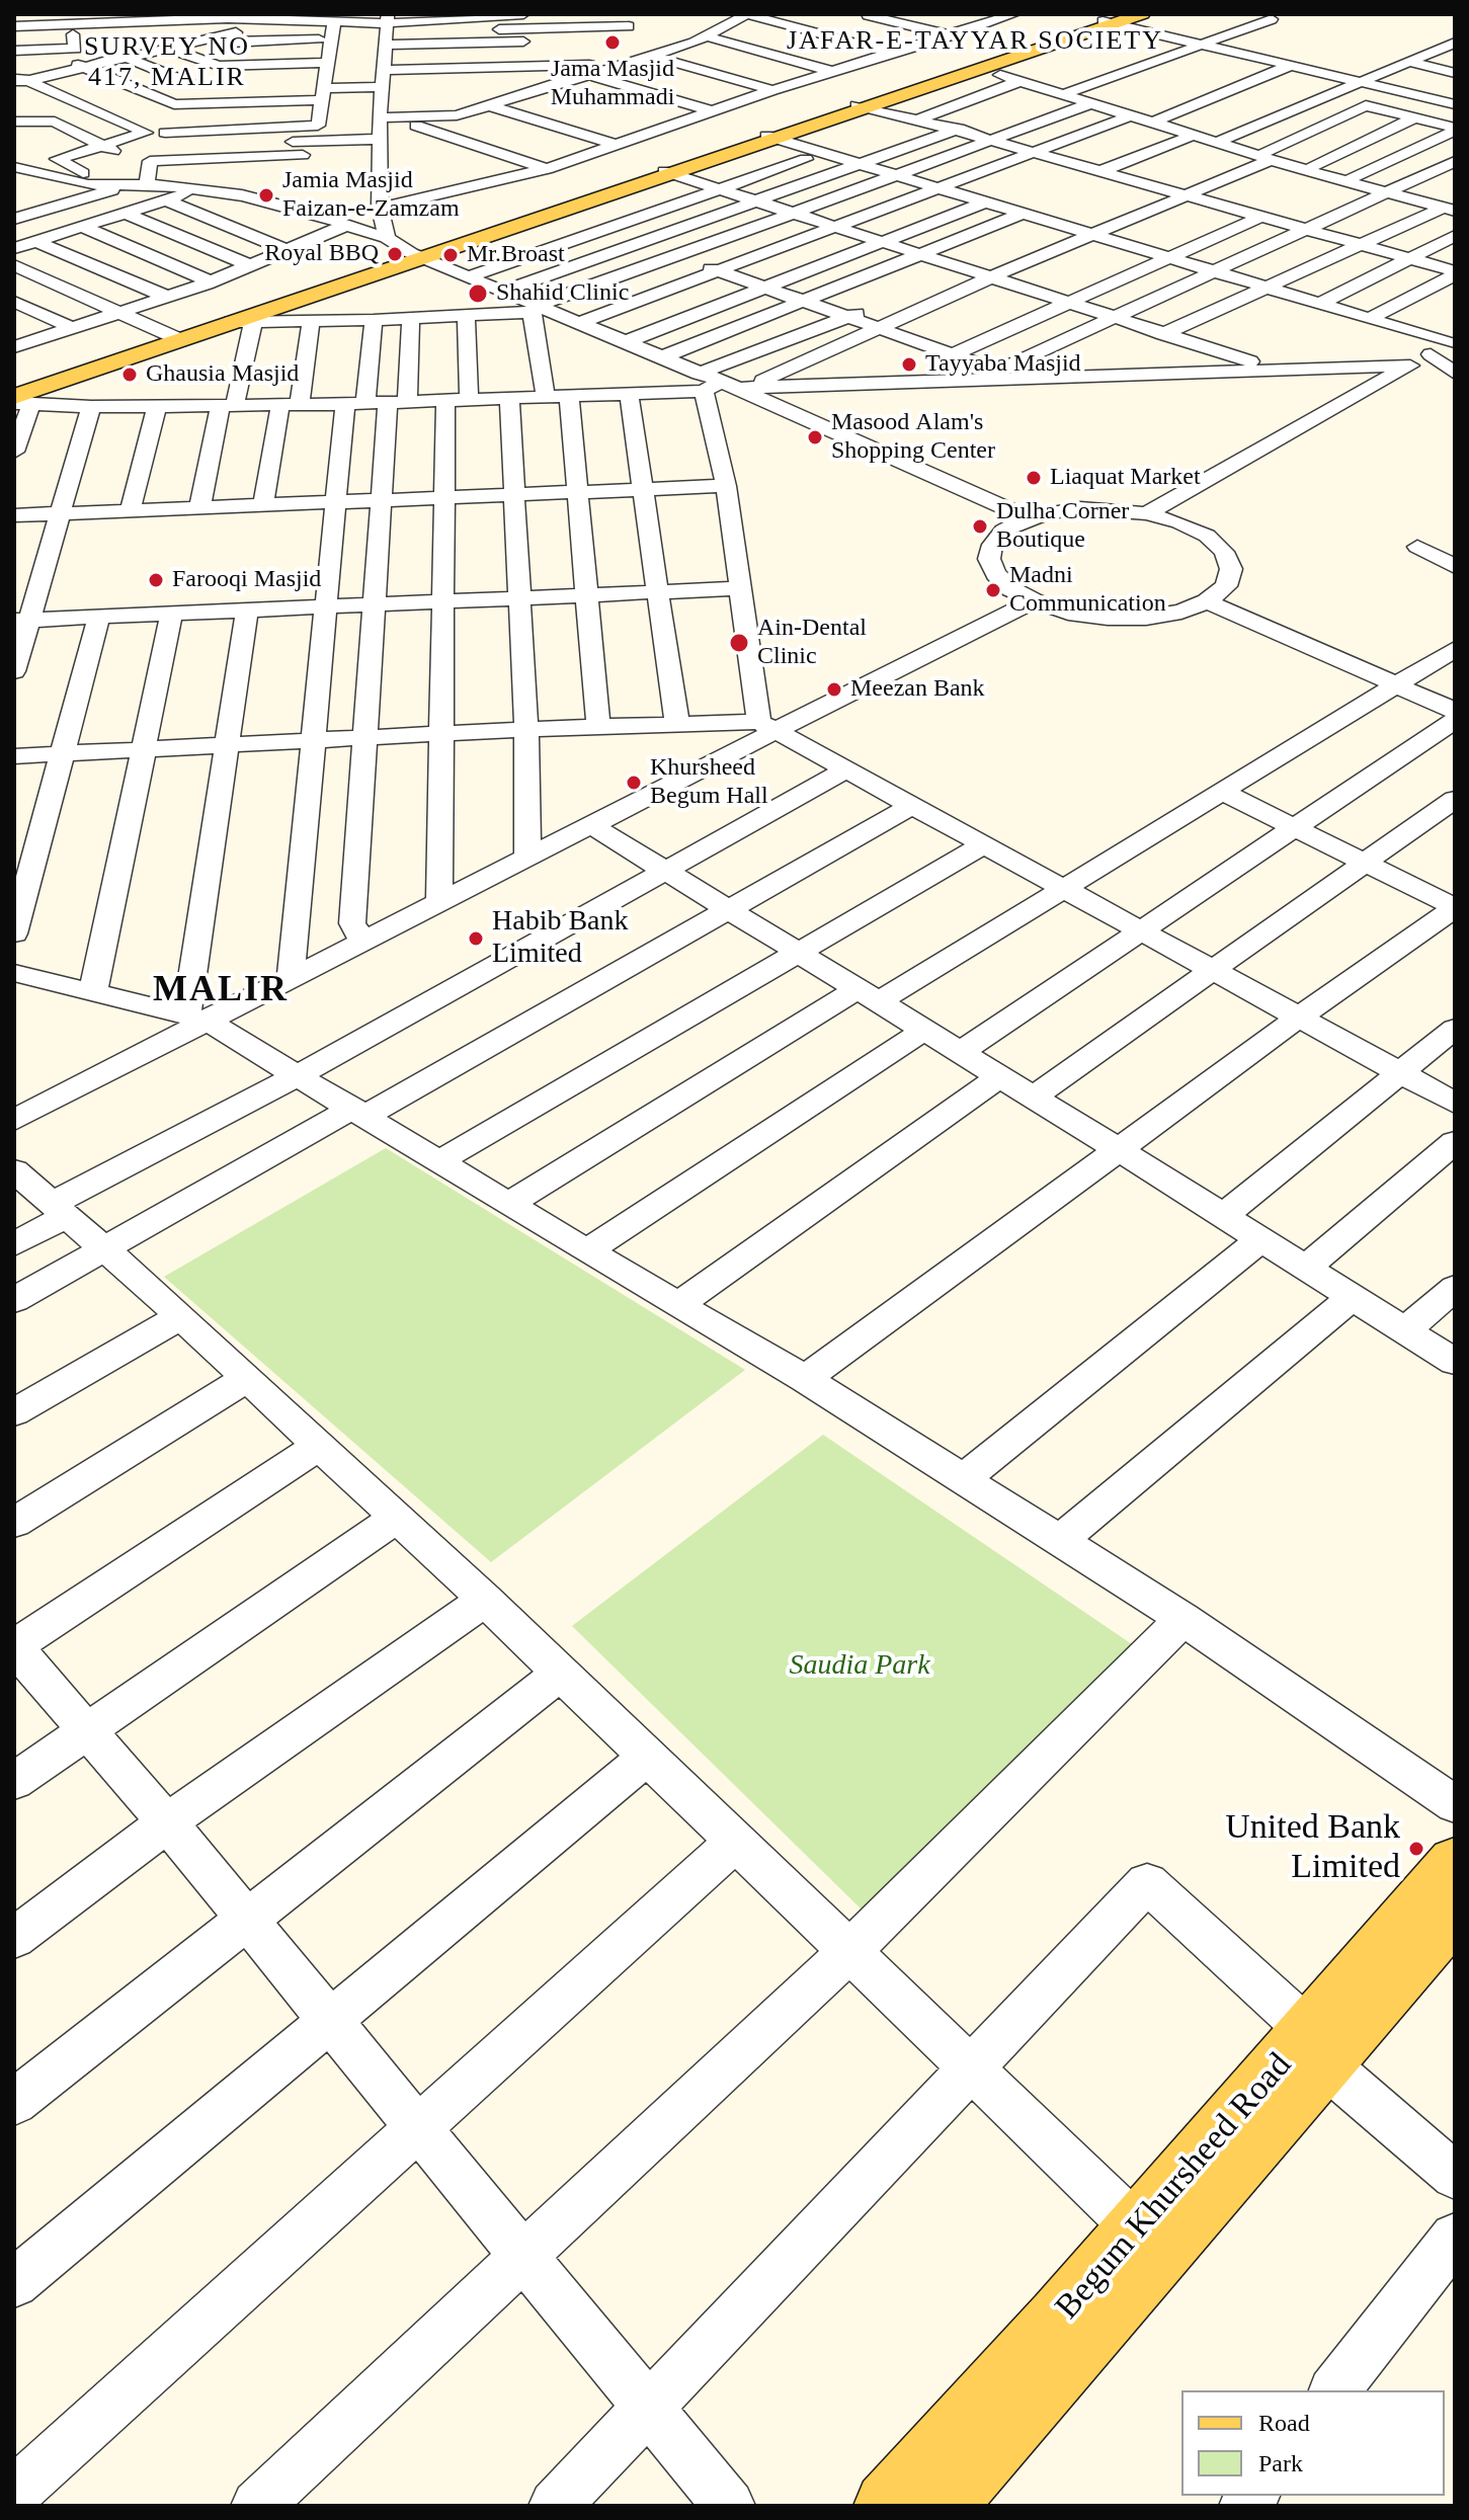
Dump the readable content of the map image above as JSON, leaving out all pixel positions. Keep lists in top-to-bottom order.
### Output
{
  "streets": {
    "main road": ["Begum Khursheed Road"]
  },
  "districts": ["JAFAR-E-TAYYAR SOCIETY", "SURVEY NO 417, MALIR", "MALIR"],
  "parks": ["Saudia Park"],
  "places": [
    "Jama Masjid Muhammadi",
    "Jamia Masjid Faizan-e-Zamzam",
    "Royal BBQ",
    "Mr.Broast",
    "Shahid Clinic",
    "Tayyaba Masjid",
    "Ghausia Masjid",
    "Masood Alam's Shopping Center",
    "Liaquat Market",
    "Dulha Corner Boutique",
    "Farooqi Masjid",
    "Madni Communication",
    "Ain-Dental Clinic",
    "Meezan Bank",
    "Khursheed Begum Hall",
    "Habib Bank Limited",
    "United Bank Limited"
  ],
  "legend": ["Road", "Park"]
}
